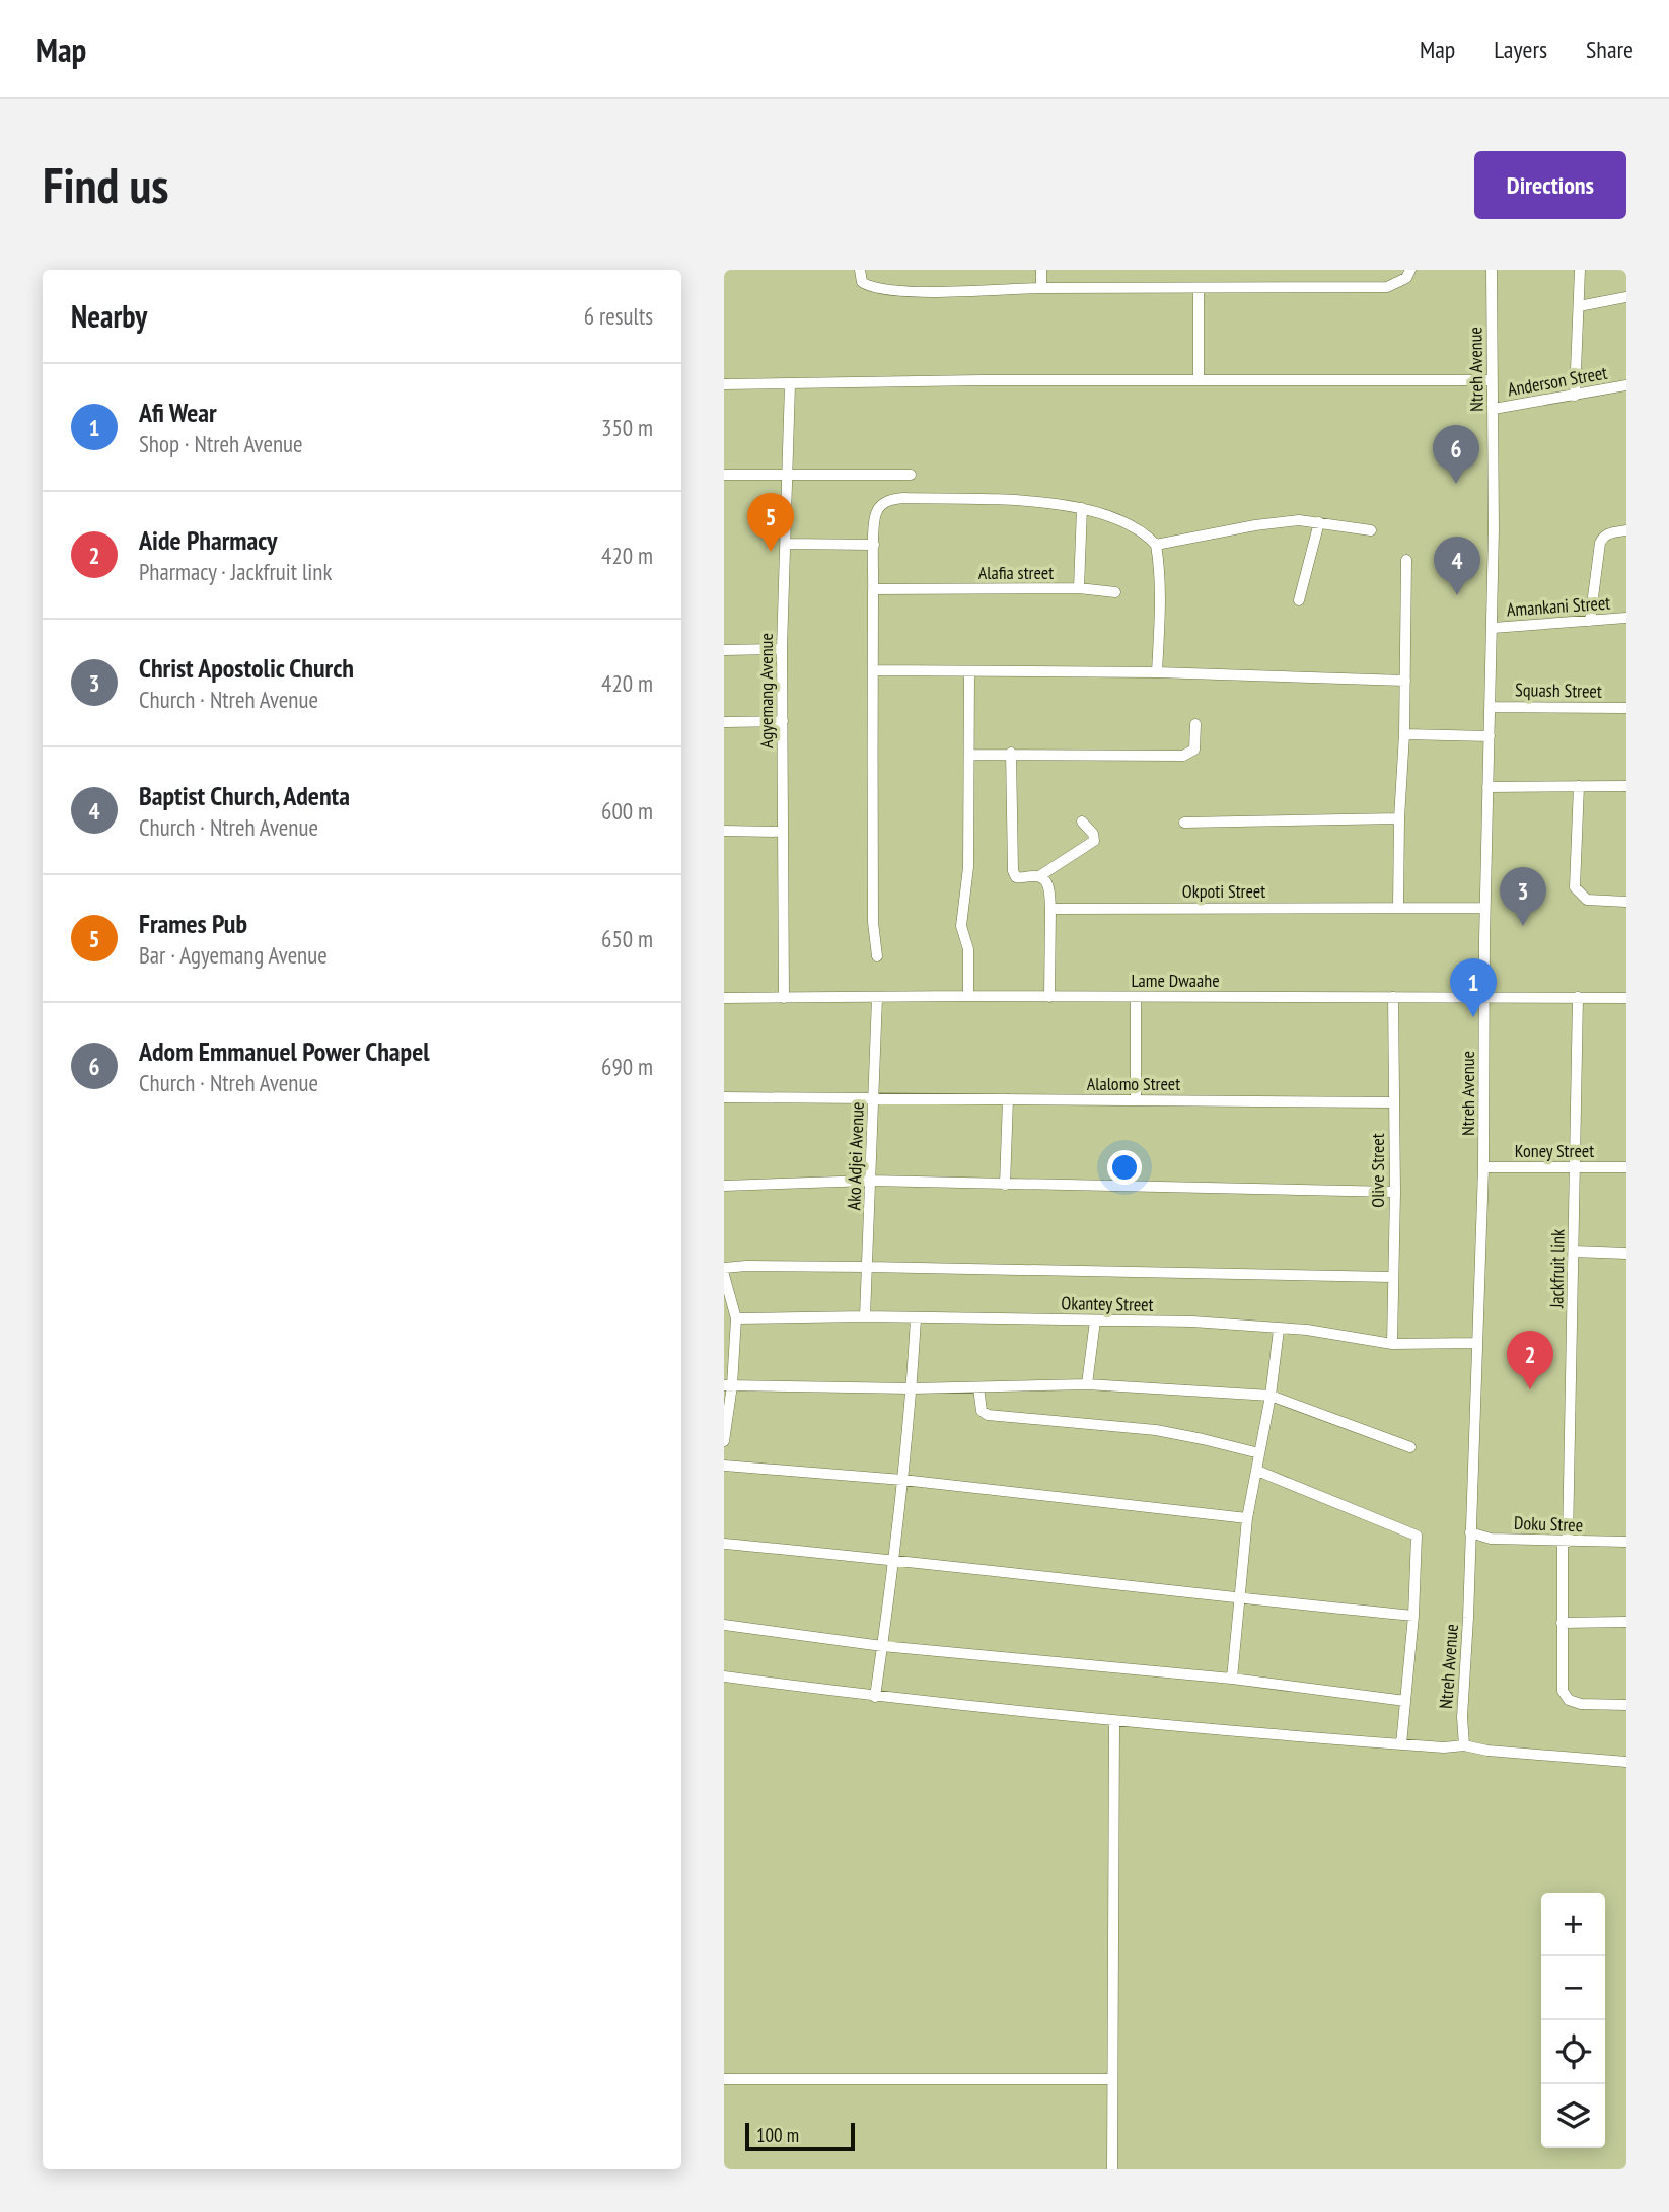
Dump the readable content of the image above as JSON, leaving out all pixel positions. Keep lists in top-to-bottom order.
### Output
{
  "streets": {
    "street": [
      "Ntreh Avenue",
      "Anderson Street",
      "Alafia street",
      "Amankani Street",
      "Agyemang Avenue",
      "Squash Street",
      "Okpoti Street",
      "Lame Dwaahe",
      "Alalomo Street",
      "Koney Street",
      "Ako Adjei Avenue",
      "Olive Street",
      "Jackfruit link",
      "Okantey Street",
      "Doku Stree"
    ]
  },
  "crossings": [
    ["Ntreh Avenue", "Anderson Street"],
    ["Ntreh Avenue", "Amankani Street"],
    ["Ntreh Avenue", "Squash Street"],
    ["Ntreh Avenue", "Okpoti Street"],
    ["Ntreh Avenue", "Lame Dwaahe"],
    ["Ntreh Avenue", "Koney Street"],
    ["Ntreh Avenue", "Okantey Street"],
    ["Ntreh Avenue", "Doku Stree"],
    ["Agyemang Avenue", "Lame Dwaahe"],
    ["Lame Dwaahe", "Ako Adjei Avenue"],
    ["Lame Dwaahe", "Olive Street"],
    ["Lame Dwaahe", "Jackfruit link"],
    ["Alalomo Street", "Ako Adjei Avenue"],
    ["Alalomo Street", "Olive Street"],
    ["Koney Street", "Jackfruit link"],
    ["Ako Adjei Avenue", "Okantey Street"],
    ["Olive Street", "Okantey Street"],
    ["Jackfruit link", "Doku Stree"]
  ],
  "scale_bar": "100 m",
  "page": {
    "header": "Map",
    "nav": ["Map", "Layers", "Share"],
    "buttons": "Directions",
    "title": "Find us",
    "heading": ["Nearby", "6 results"],
    "list": [
      {
        "mark": "1",
        "name": "Afi Wear",
        "note": "Shop · Ntreh Avenue",
        "value": "350 m"
      },
      {
        "mark": "2",
        "name": "Aide Pharmacy",
        "note": "Pharmacy · Jackfruit link",
        "value": "420 m"
      },
      {
        "mark": "3",
        "name": "Christ Apostolic Church",
        "note": "Church · Ntreh Avenue",
        "value": "420 m"
      },
      {
        "mark": "4",
        "name": "Baptist Church, Adenta",
        "note": "Church · Ntreh Avenue",
        "value": "600 m"
      },
      {
        "mark": "5",
        "name": "Frames Pub",
        "note": "Bar · Agyemang Avenue",
        "value": "650 m"
      },
      {
        "mark": "6",
        "name": "Adom Emmanuel Power Chapel",
        "note": "Church · Ntreh Avenue",
        "value": "690 m"
      }
    ],
    "pins": [
      "6",
      "5",
      "4",
      "3",
      "1",
      "2"
    ],
    "map_buttons": ["+", "−"],
    "scale": "100 m"
  }
}
